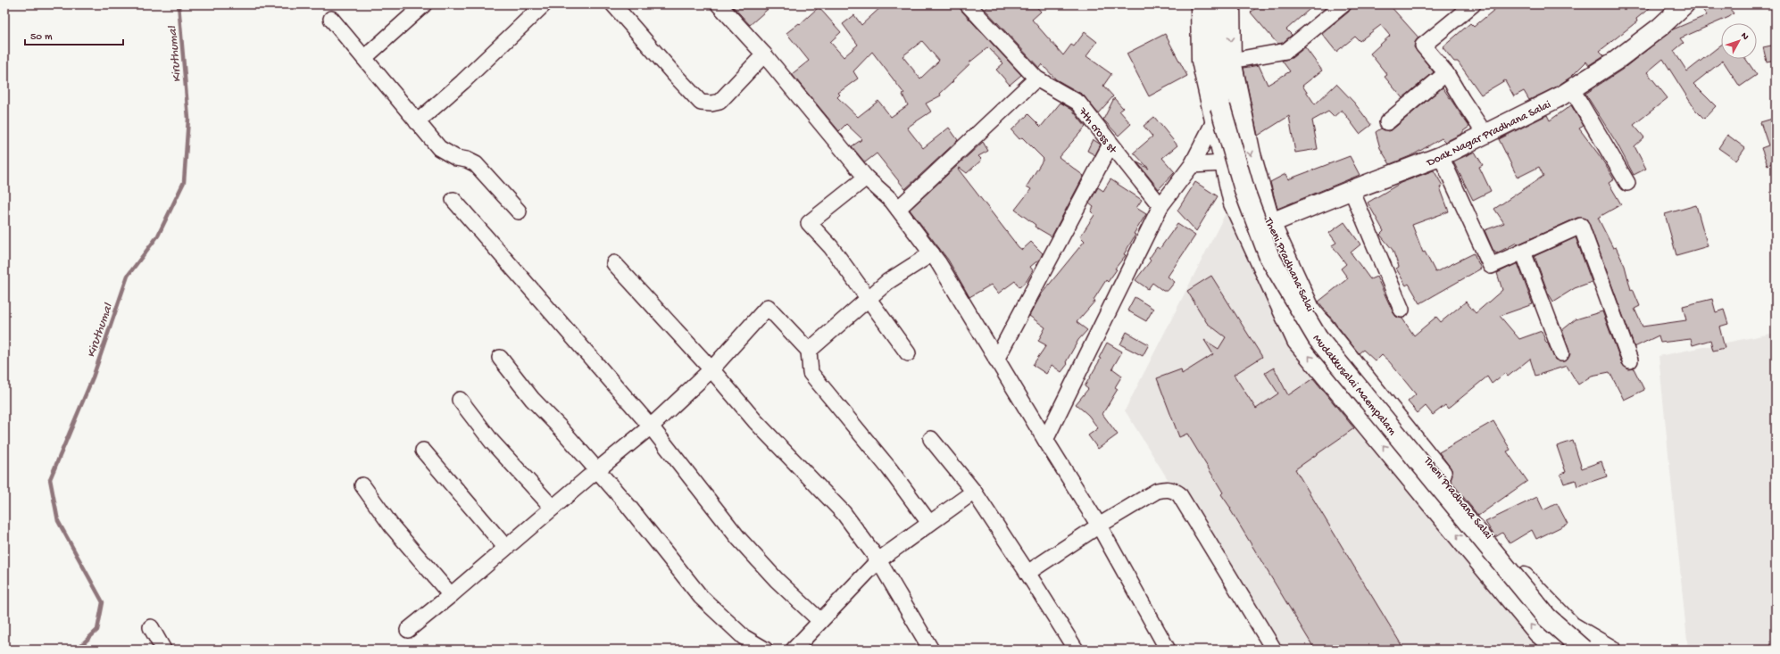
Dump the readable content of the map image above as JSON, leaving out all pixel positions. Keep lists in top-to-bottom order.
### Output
{
  "streets": {
    "main road": ["Theni Pradhana Salai", "Mudakkusalai Maempalam"],
    "street": ["7th cross st", "Doak Nagar Pradhana Salai"]
  },
  "crossings": [
    ["Doak Nagar Pradhana Salai", "Theni Pradhana Salai"]
  ],
  "water": ["Kiruthumal"],
  "scale_bar": "50 m",
  "north": "top right"
}
